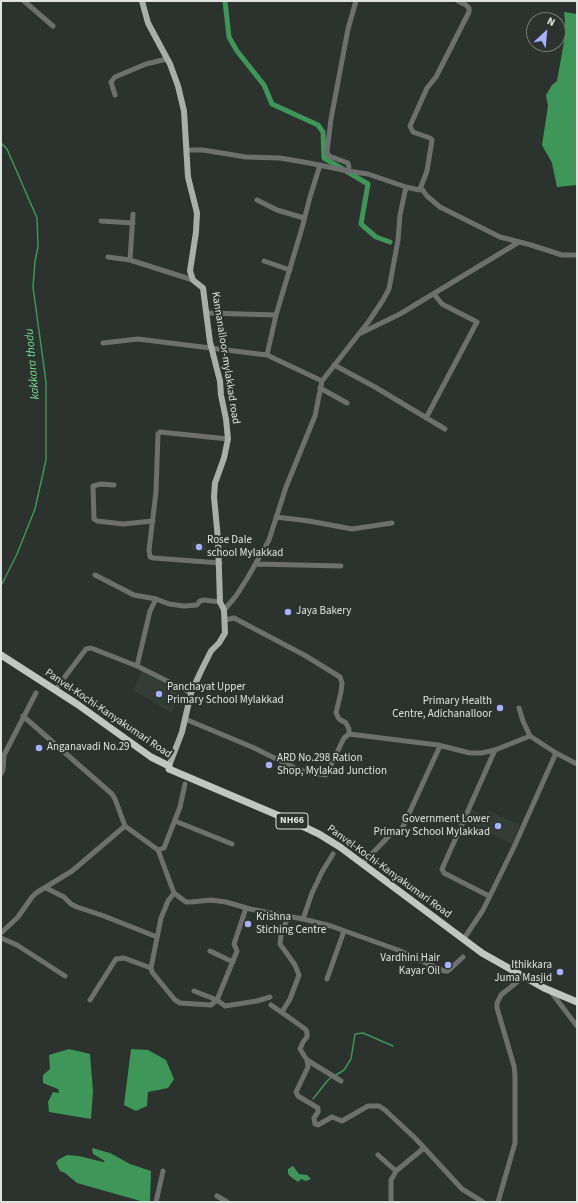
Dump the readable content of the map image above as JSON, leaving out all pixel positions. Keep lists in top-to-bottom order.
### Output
{
  "streets": {
    "highway": ["Panvel-Kochi-Kanyakumari Road", "NH66"],
    "main road": ["Kannanalloor-mylakkad road"]
  },
  "crossings": [
    ["Kannanalloor-mylakkad road", "Panvel-Kochi-Kanyakumari Road"]
  ],
  "water": ["kakkara thodu"],
  "places": [
    "Rose Dale school Mylakkad",
    "Jaya Bakery",
    "Panchayat Upper Primary School Mylakkad",
    "Primary Health Centre, Adichanalloor",
    "Anganavadi No.29",
    "ARD No.298 Ration Shop, Mylakad Junction",
    "Government Lower Primary School Mylakkad",
    "Krishna Stiching Centre",
    "Vardhini Hair Kayar Oil",
    "Ithikkara Juma Masjid"
  ],
  "north": "top right"
}
